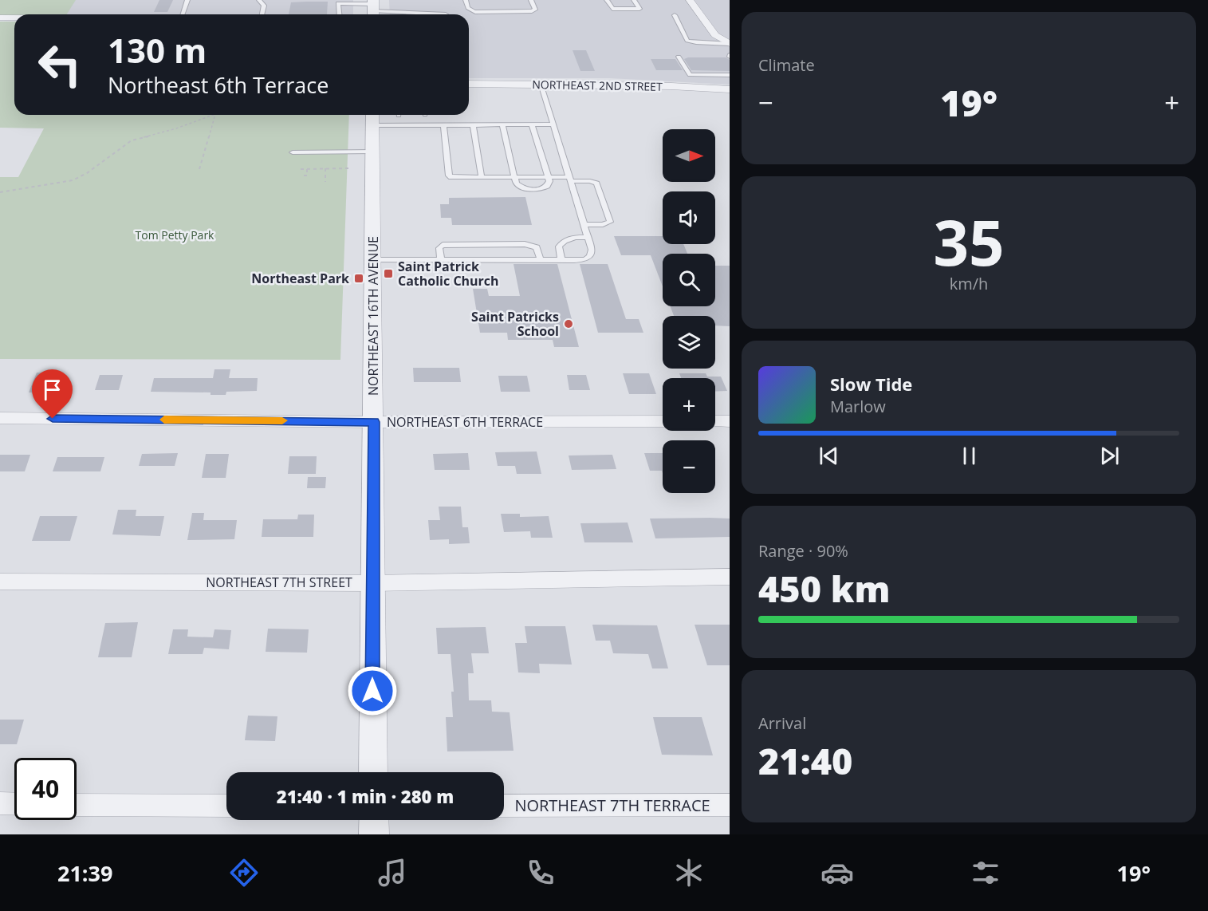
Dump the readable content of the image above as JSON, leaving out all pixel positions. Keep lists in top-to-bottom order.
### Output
{
  "streets": {
    "street": [
      "NORTHEAST 2ND STREET",
      "NORTHEAST 16TH AVENUE",
      "NORTHEAST 6TH TERRACE",
      "NORTHEAST 7TH STREET",
      "NORTHEAST 7TH TERRACE"
    ]
  },
  "crossings": [
    ["NORTHEAST 16TH AVENUE", "NORTHEAST 6TH TERRACE"],
    ["NORTHEAST 16TH AVENUE", "NORTHEAST 7TH STREET"]
  ],
  "parks": ["Tom Petty Park"],
  "places": {
    "transit": ["Saint Patrick Catholic Church", "Northeast Park"],
    "other": ["Saint Patricks School"]
  },
  "north": "right",
  "page": {
    "tile": [
      "Climate",
      ["35", "km/h"],
      ["Range · 90%", "450 km"],
      ["Arrival", "21:40"]
    ],
    "turn": ["130 m", "Northeast 6th Terrace"],
    "heat": ["−", "19°", "+"],
    "map_buttons": ["+", "−"],
    "song": ["Slow Tide", "Marlow"],
    "limit": "40",
    "trip": "21:40 · 1 min · 280 m",
    "tabs": ["21:39", "19°"]
  }
}
